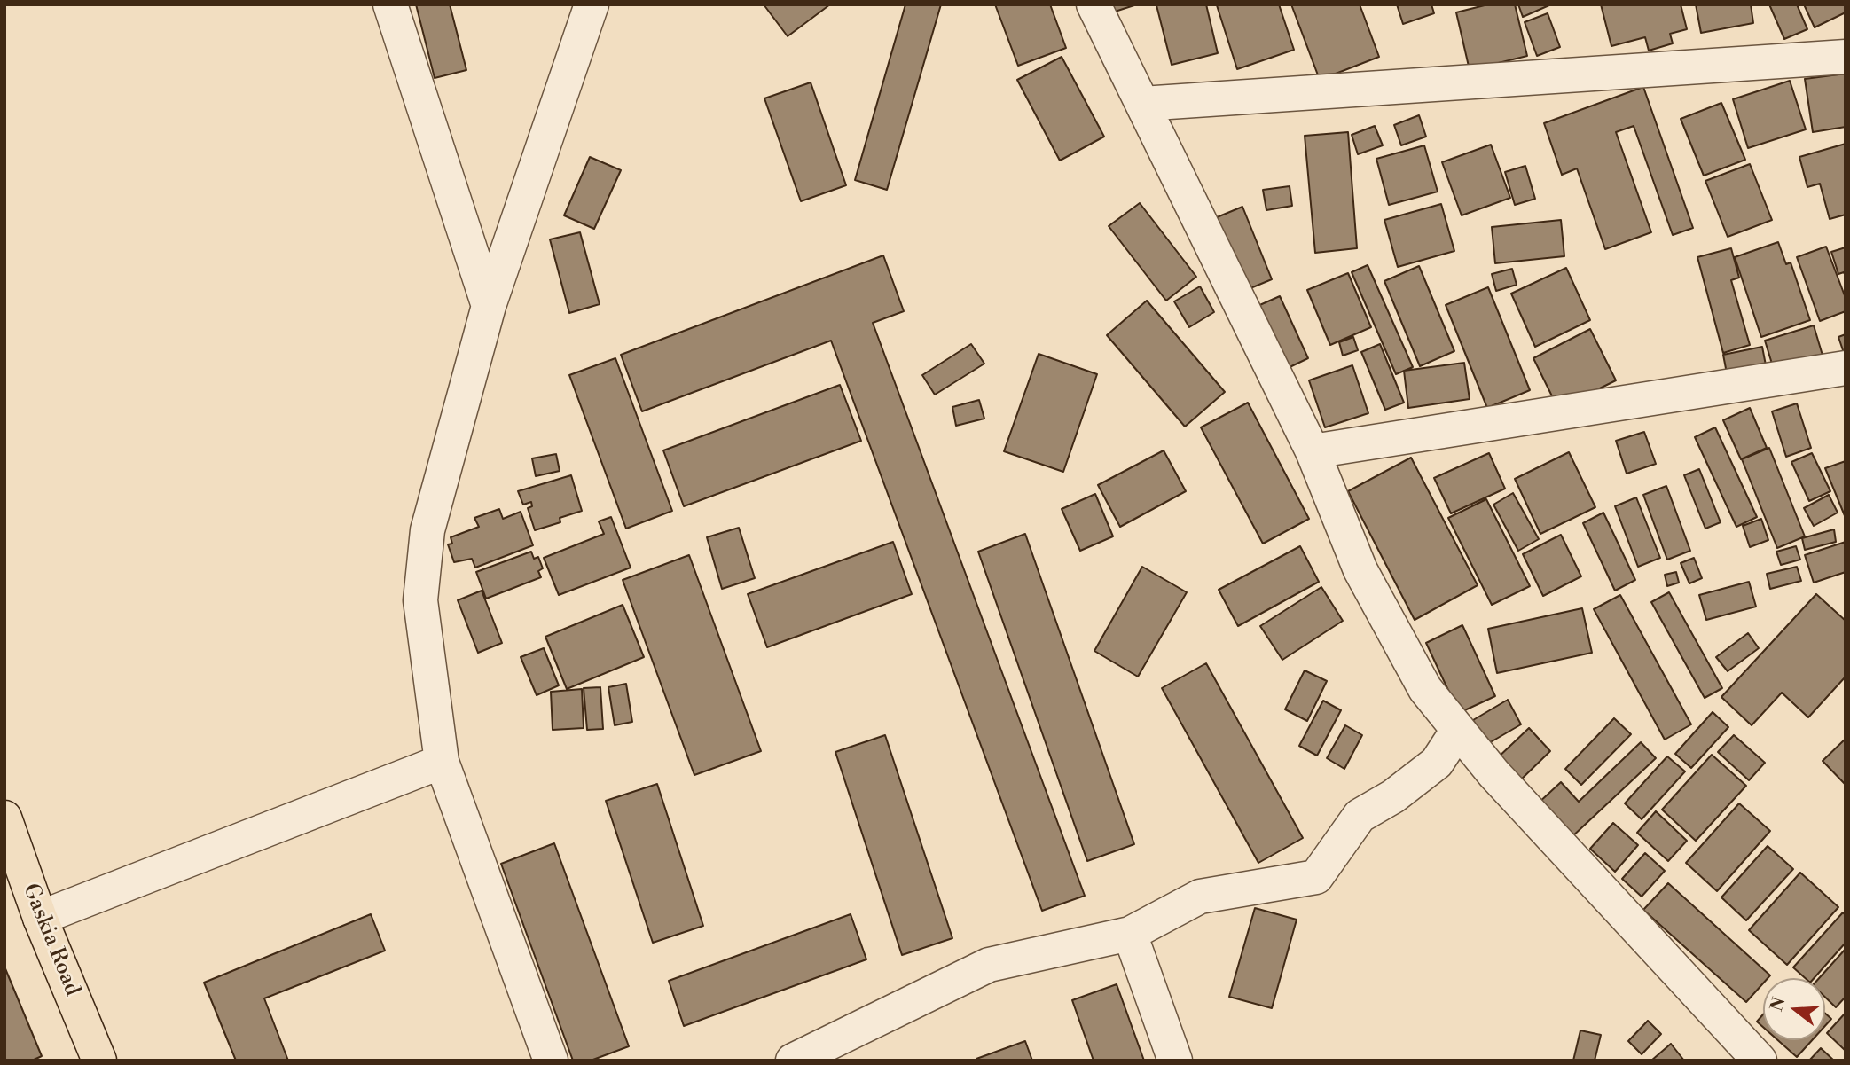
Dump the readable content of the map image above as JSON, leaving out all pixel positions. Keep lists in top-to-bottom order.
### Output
{
  "streets": {
    "main road": ["Gaskia Road"]
  },
  "north": "left"
}
